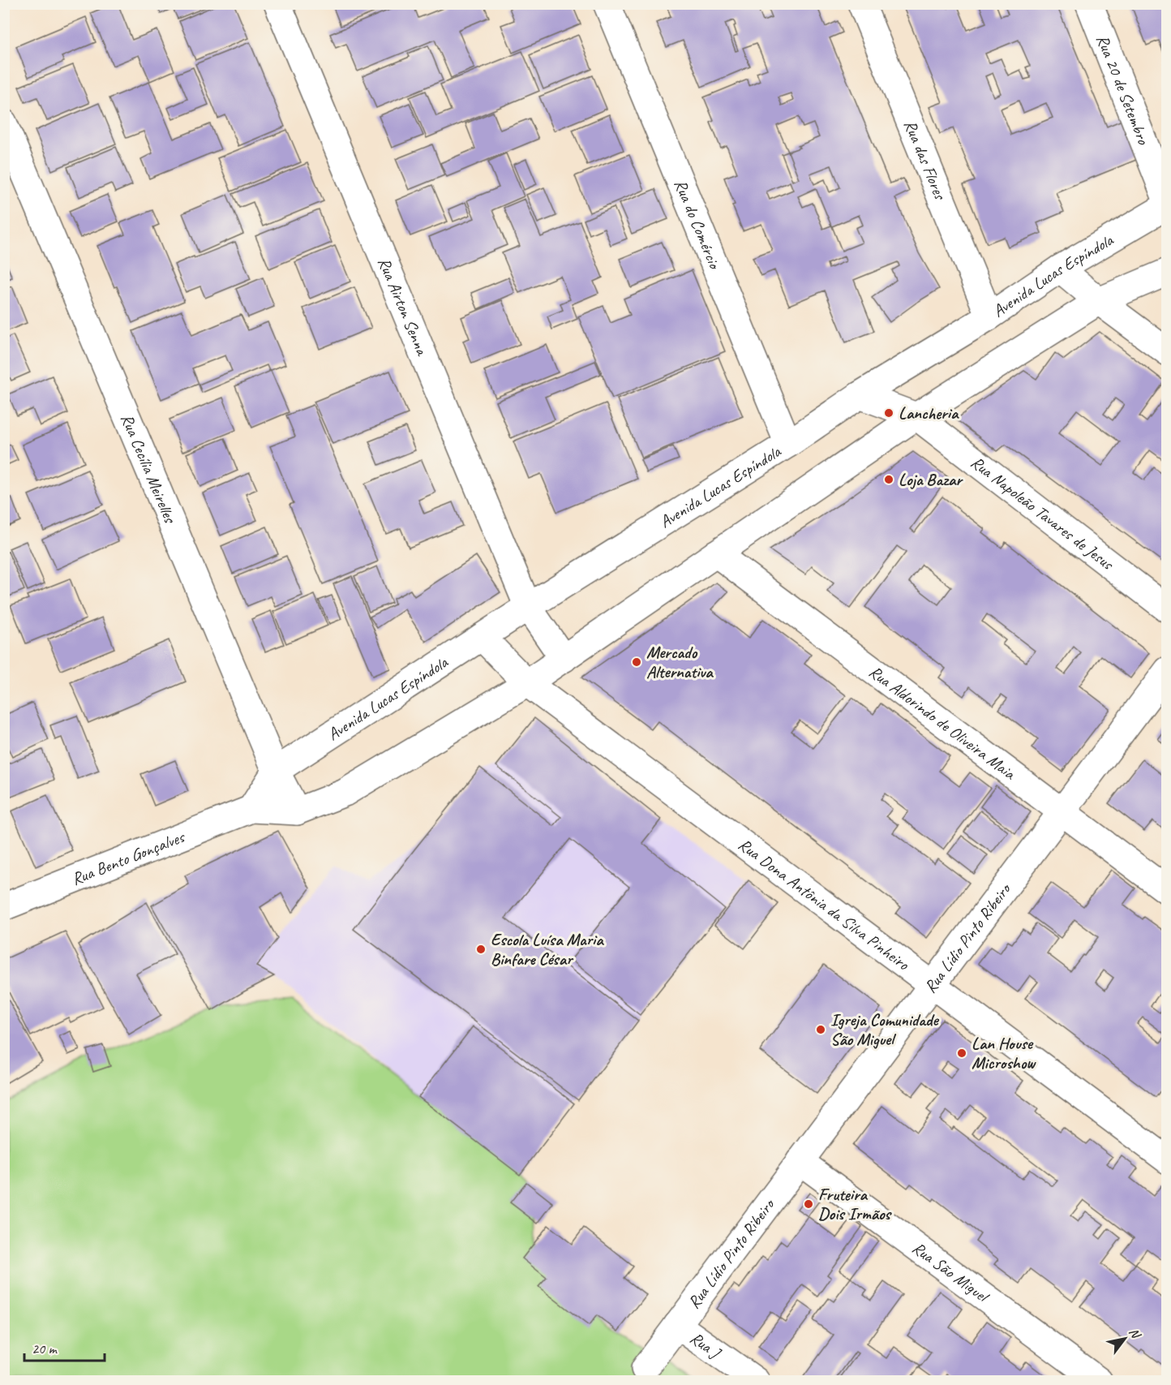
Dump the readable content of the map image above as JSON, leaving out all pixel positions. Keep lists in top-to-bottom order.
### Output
{
  "streets": {
    "street": [
      "Rua 20 de Setembro",
      "Rua das Flores",
      "Rua do Comércio",
      "Avenida Lucas Espíndola",
      "Rua Airton Senna",
      "Rua Cecília Meirelles",
      "Rua Napoleão Tavares de Jesus",
      "Rua Aldorindo de Oliveira Maia",
      "Rua Bento Gonçalves",
      "Rua Dona Antônia da Silva Pinheiro",
      "Rua Lídio Pinto Ribeiro",
      "Rua São Miguel",
      "Rua J"
    ]
  },
  "crossings": [
    ["Rua 20 de Setembro", "Avenida Lucas Espíndola"],
    ["Rua das Flores", "Avenida Lucas Espíndola"],
    ["Rua do Comércio", "Avenida Lucas Espíndola"],
    ["Avenida Lucas Espíndola", "Rua Airton Senna"],
    ["Avenida Lucas Espíndola", "Rua Cecília Meirelles"],
    ["Avenida Lucas Espíndola", "Rua Napoleão Tavares de Jesus"],
    ["Avenida Lucas Espíndola", "Rua Dona Antônia da Silva Pinheiro"],
    ["Rua Cecília Meirelles", "Rua Bento Gonçalves"],
    ["Rua Aldorindo de Oliveira Maia", "Rua Lídio Pinto Ribeiro"],
    ["Rua Dona Antônia da Silva Pinheiro", "Rua Lídio Pinto Ribeiro"],
    ["Rua Lídio Pinto Ribeiro", "Rua São Miguel"],
    ["Rua Lídio Pinto Ribeiro", "Rua J"]
  ],
  "places": [
    "Lancheria",
    "Loja Bazar",
    "Mercado Alternativa",
    "Escola Luísa Maria Binfare César",
    "Igreja Comunidade São Miguel",
    "Lan House Microshow",
    "Fruteira Dois Irmãos"
  ],
  "scale_bar": "20 m",
  "north": "top right"
}
